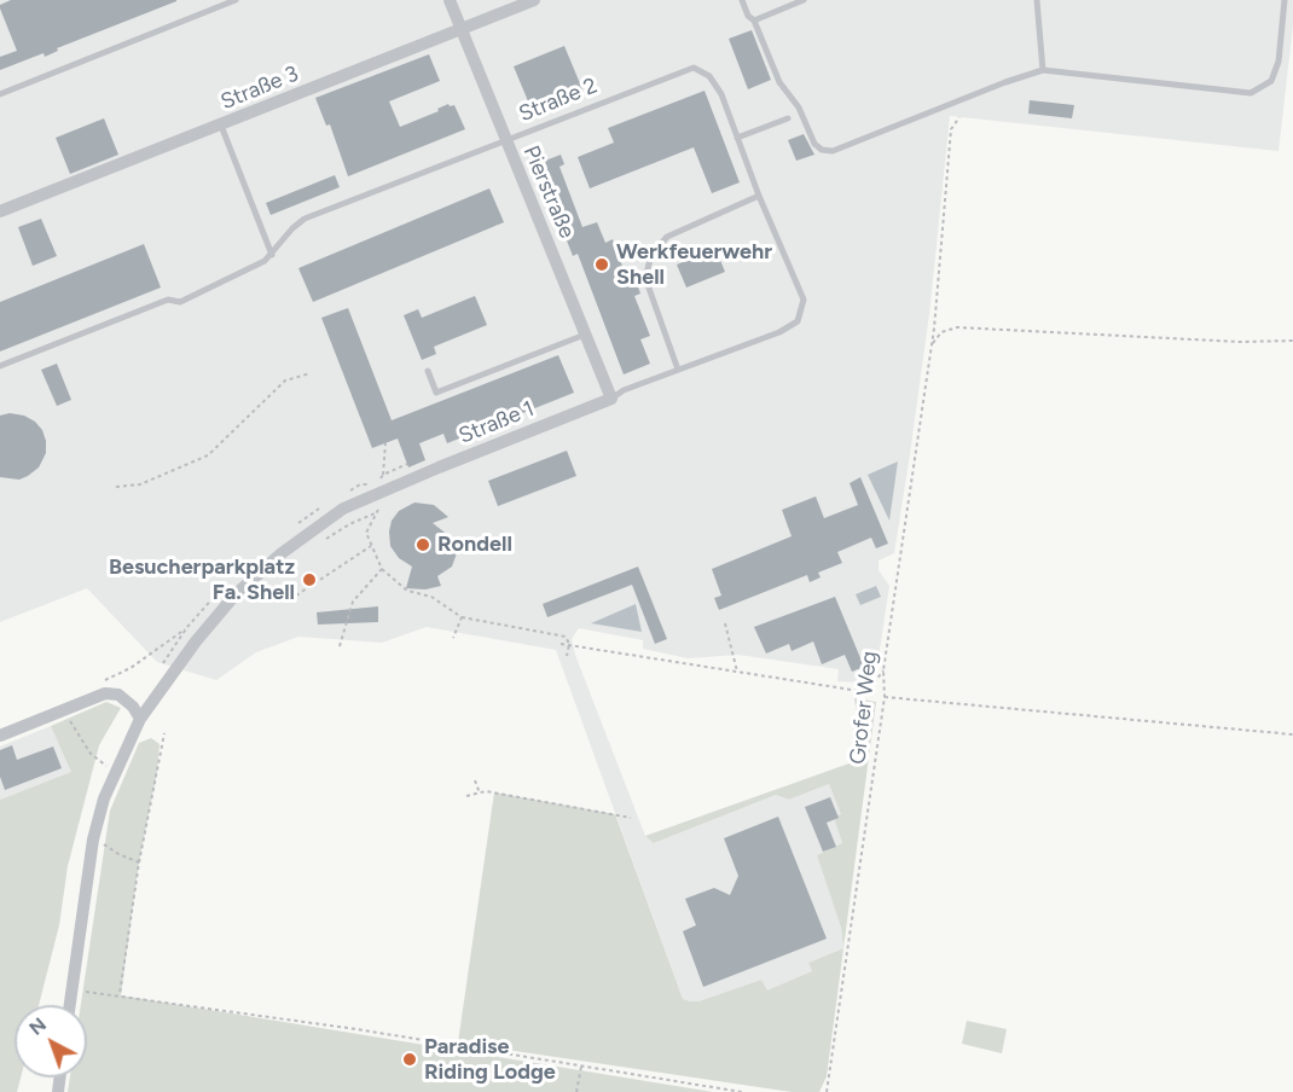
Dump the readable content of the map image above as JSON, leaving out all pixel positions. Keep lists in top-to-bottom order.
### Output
{
  "streets": {
    "street": ["Straße 3", "Pierstraße", "Straße 1"],
    "lane": ["Straße 2"],
    "path": ["Grofer Weg"]
  },
  "crossings": [
    ["Straße 3", "Pierstraße"],
    ["Straße 2", "Pierstraße"],
    ["Straße 2", "Straße 1"],
    ["Pierstraße", "Straße 1"]
  ],
  "places": [
    "Werkfeuerwehr Shell",
    "Rondell",
    "Besucherparkplatz Fa. Shell",
    "Paradise Riding Lodge"
  ],
  "north": "top left"
}
